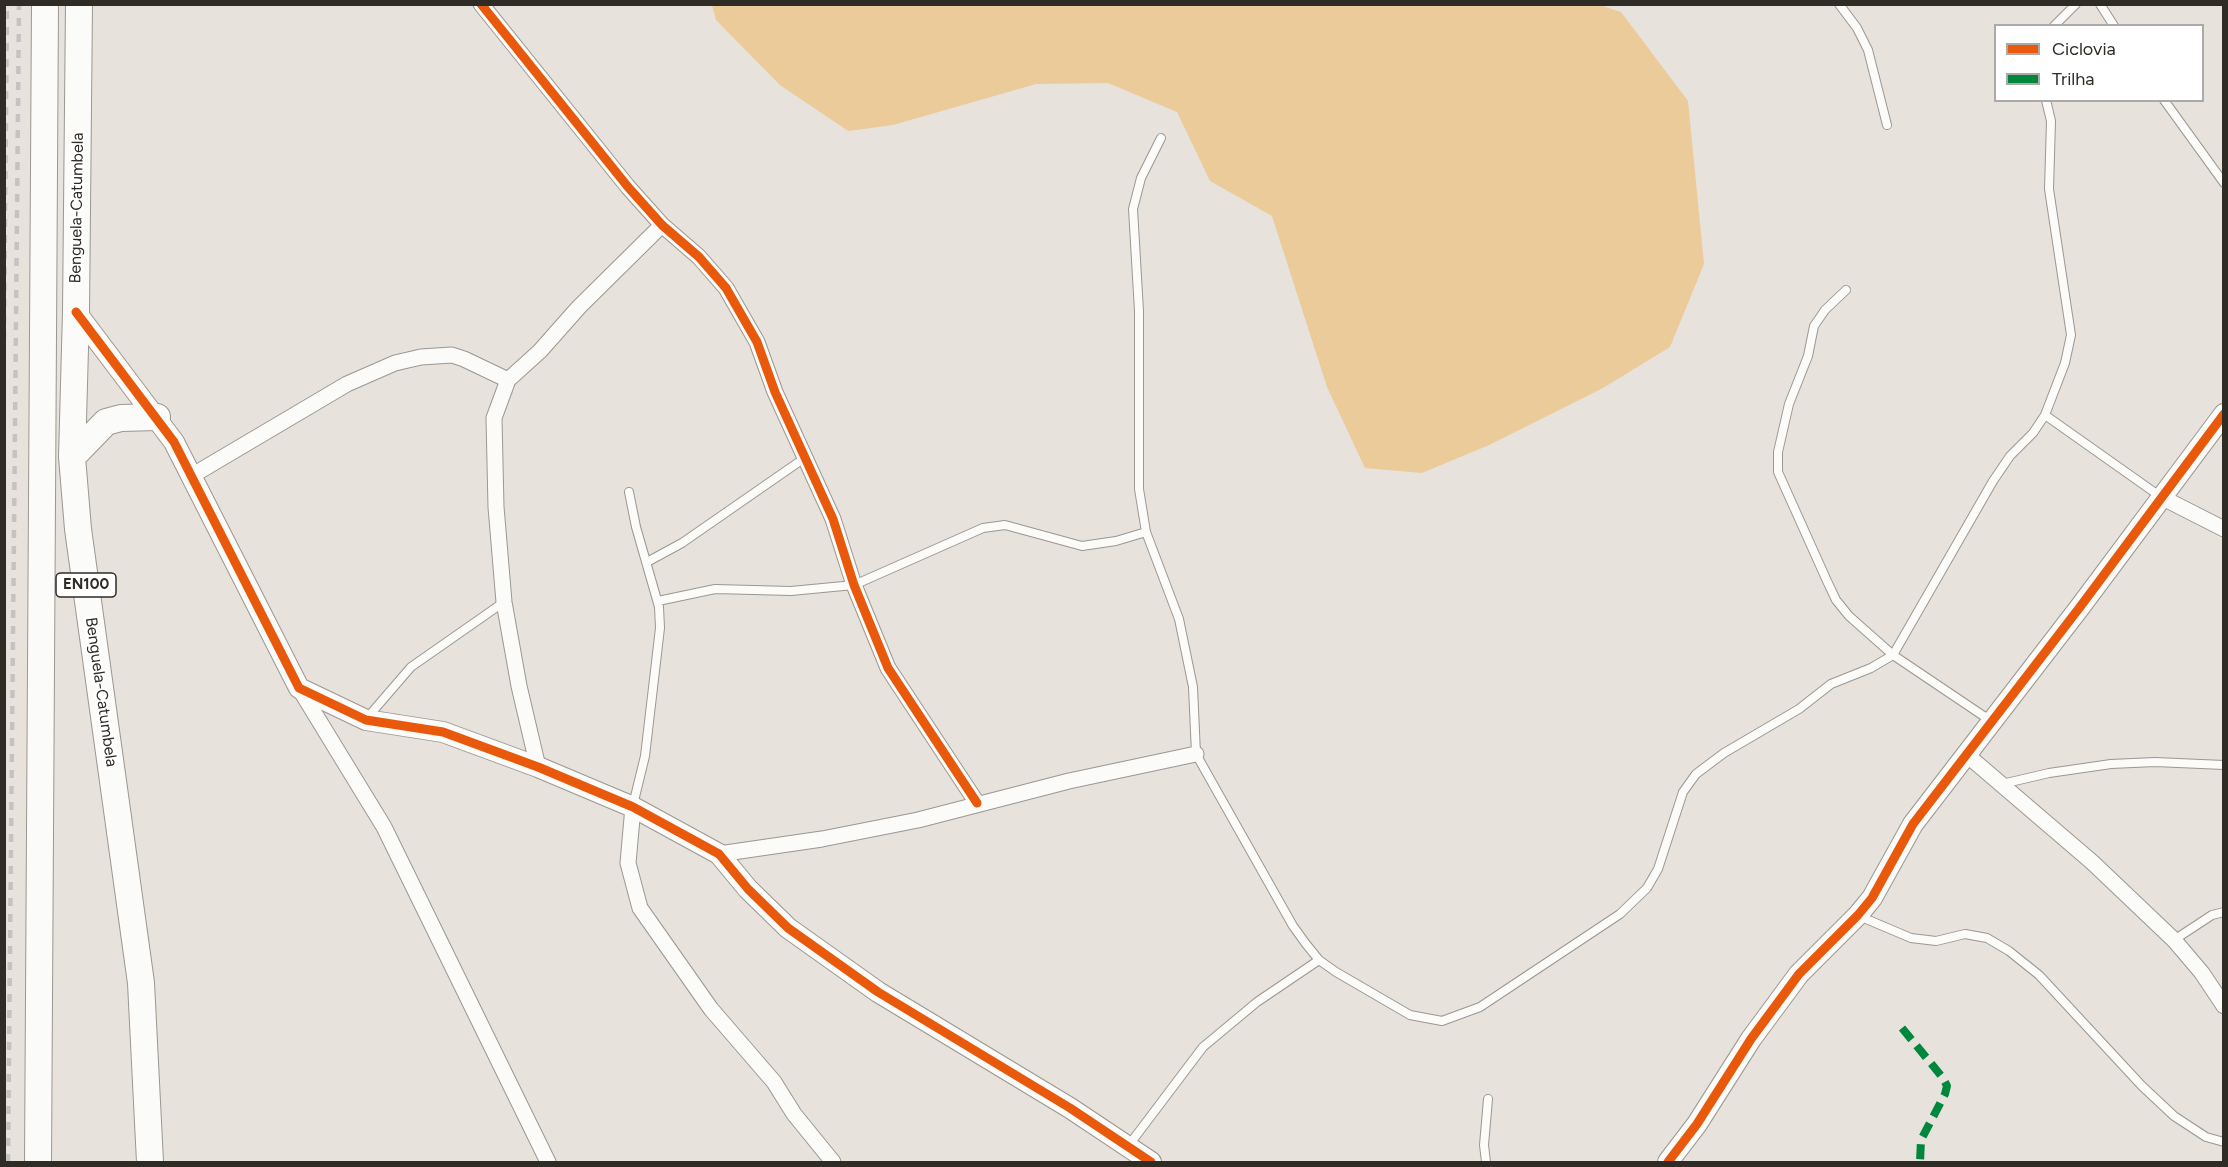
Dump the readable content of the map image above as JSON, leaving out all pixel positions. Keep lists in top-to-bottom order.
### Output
{
  "streets": {
    "highway": ["Benguela-Catumbela", "EN100"]
  },
  "legend": ["Ciclovia", "Trilha"]
}
